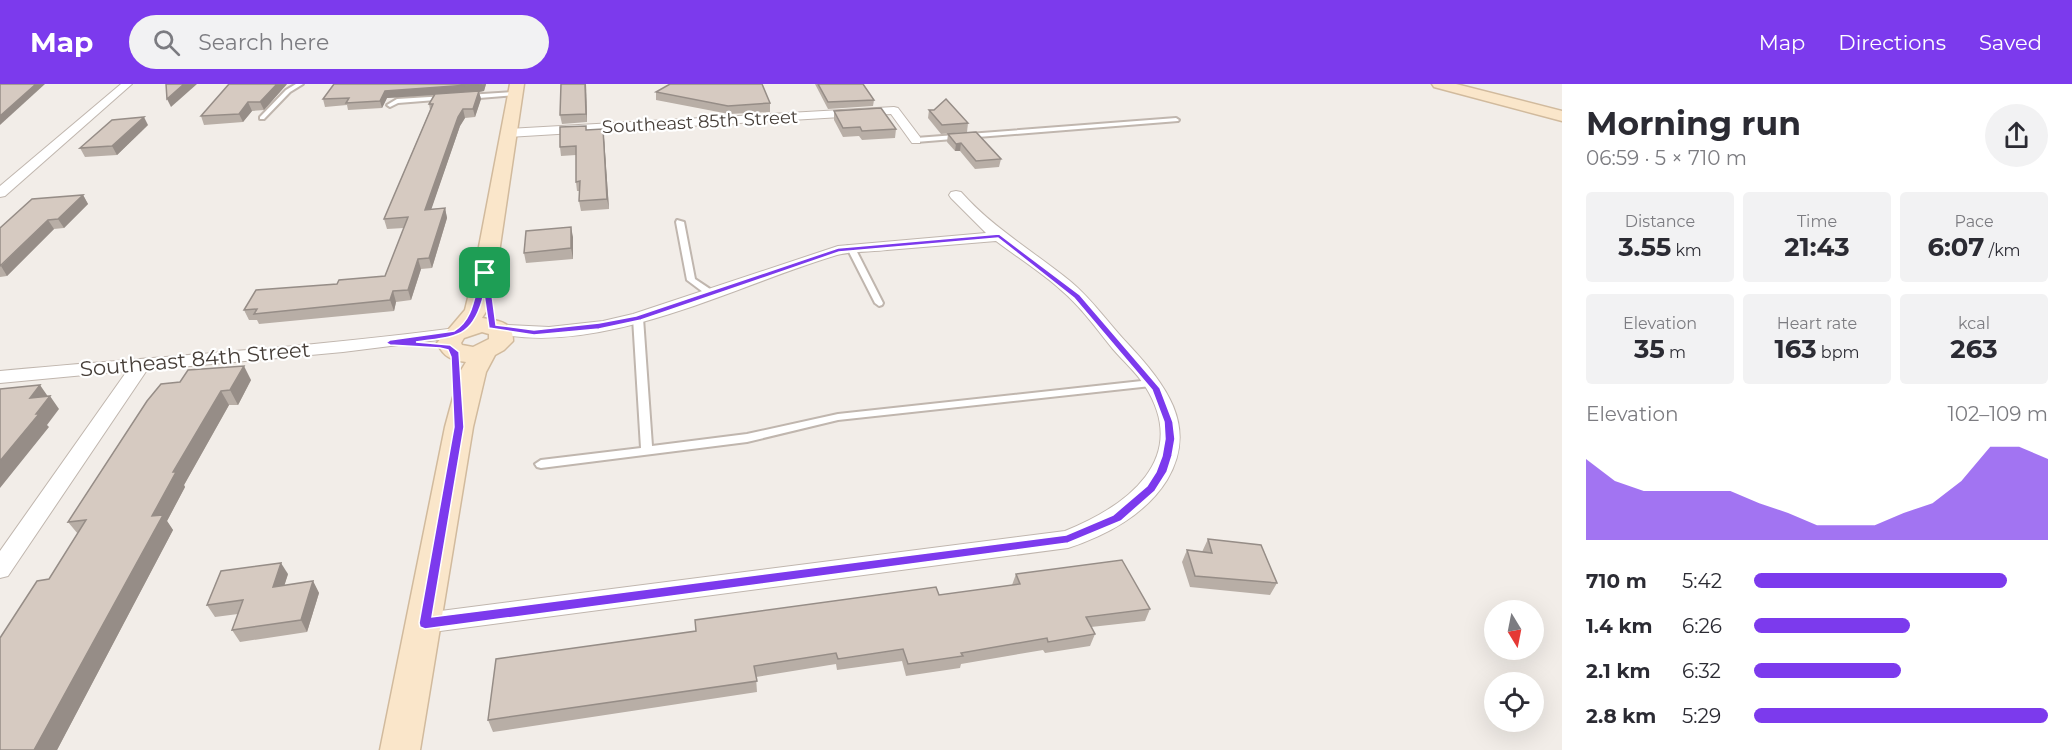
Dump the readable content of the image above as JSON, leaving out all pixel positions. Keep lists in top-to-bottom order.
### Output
{
  "streets": {
    "street": ["Southeast 85th Street", "Southeast 84th Street"]
  },
  "north": "bottom",
  "page": {
    "header": "Map",
    "search": "Search here",
    "nav": ["Map", "Directions", "Saved"],
    "heading": ["Morning run", "06:59 · 5 × 710 m"],
    "stats": [
      ["Distance", "3.55 km"],
      ["Time", "21:43"],
      ["Pace", "6:07 /km"],
      ["Elevation", "35 m"],
      ["Heart rate", "163 bpm"],
      ["kcal", "263"]
    ],
    "chart": ["Elevation", "102–109 m"],
    "list": [
      {
        "name": "710 m",
        "note": "5:42"
      },
      {
        "name": "1.4 km",
        "note": "6:26"
      },
      {
        "name": "2.1 km",
        "note": "6:32"
      },
      {
        "name": "2.8 km",
        "note": "5:29"
      }
    ]
  }
}
